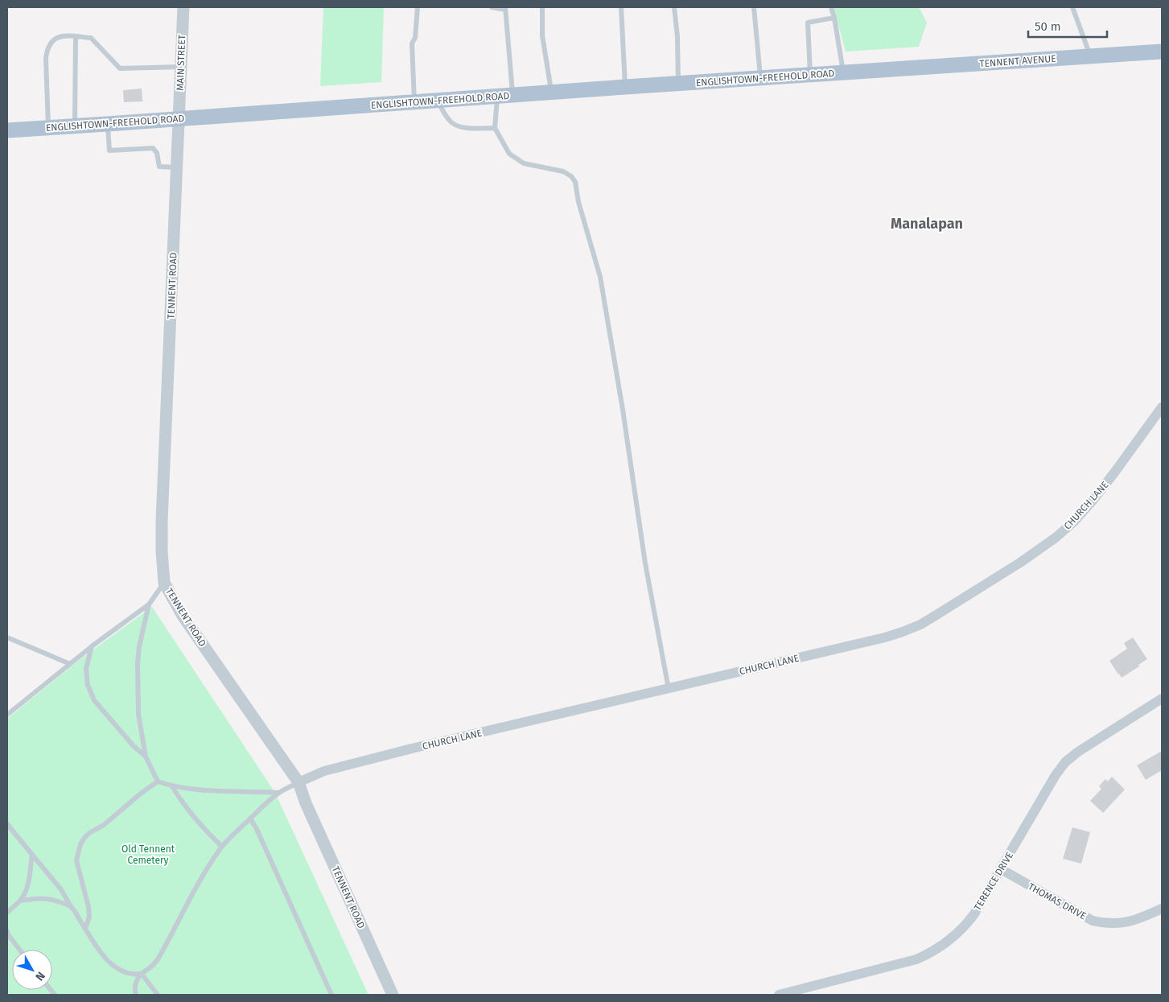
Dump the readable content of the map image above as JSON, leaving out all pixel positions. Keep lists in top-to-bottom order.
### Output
{
  "streets": {
    "main road": ["TENNENT AVENUE", "ENGLISHTOWN-FREEHOLD ROAD"],
    "street": [
      "MAIN STREET",
      "TENNENT ROAD",
      "CHURCH LANE",
      "TERENCE DRIVE",
      "THOMAS DRIVE"
    ]
  },
  "crossings": [
    ["TENNENT AVENUE", "ENGLISHTOWN-FREEHOLD ROAD"],
    ["MAIN STREET", "ENGLISHTOWN-FREEHOLD ROAD"],
    ["MAIN STREET", "TENNENT ROAD"],
    ["ENGLISHTOWN-FREEHOLD ROAD", "TENNENT ROAD"],
    ["TENNENT ROAD", "CHURCH LANE"],
    ["TERENCE DRIVE", "THOMAS DRIVE"]
  ],
  "districts": ["Manalapan"],
  "parks": ["Old Tennent Cemetery"],
  "scale_bar": "50 m",
  "north": "bottom right"
}
